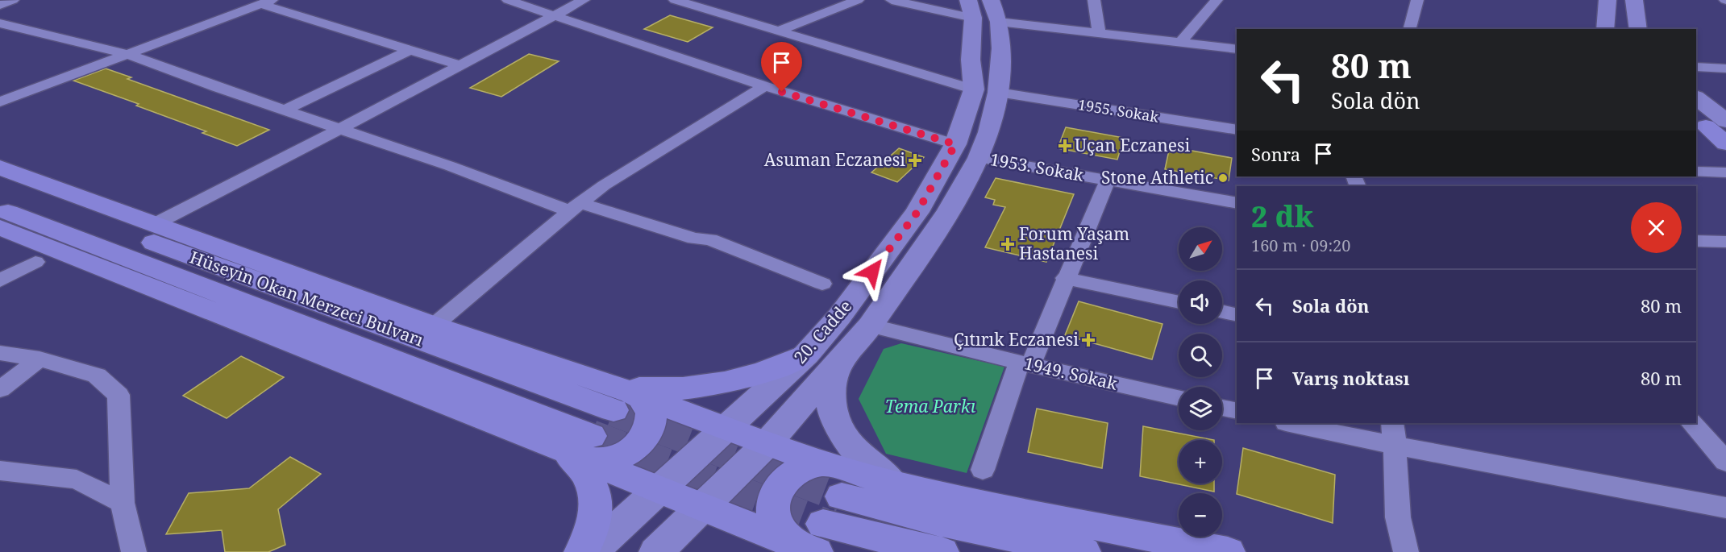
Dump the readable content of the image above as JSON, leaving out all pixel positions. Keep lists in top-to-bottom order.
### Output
{
  "streets": {
    "main road": ["Hüseyin Okan Merzeci Bulvarı"],
    "street": [
      "1955. Sokak",
      "1953. Sokak",
      "20. Cadde",
      "1949. Sokak"
    ]
  },
  "crossings": [
    ["1955. Sokak", "20. Cadde"],
    ["1953. Sokak", "20. Cadde"],
    ["20. Cadde", "1949. Sokak"]
  ],
  "parks": ["Tema Parkı"],
  "places": {
    "health": [
      "Uçan Eczanesi",
      "Asuman Eczanesi",
      "Forum Yaşam Hastanesi",
      "Çıtırık Eczanesi"
    ],
    "other": ["Stone Athletic"]
  },
  "north": "top right",
  "page": {
    "turn": ["80 m", "Sola dön"],
    "then": "Sonra",
    "heading": ["2 dk", "160 m · 09:20"],
    "map_buttons": ["+", "−"],
    "list": [
      {
        "name": "Sola dön",
        "value": "80 m"
      },
      {
        "name": "Varış noktası",
        "value": "80 m"
      }
    ]
  }
}
